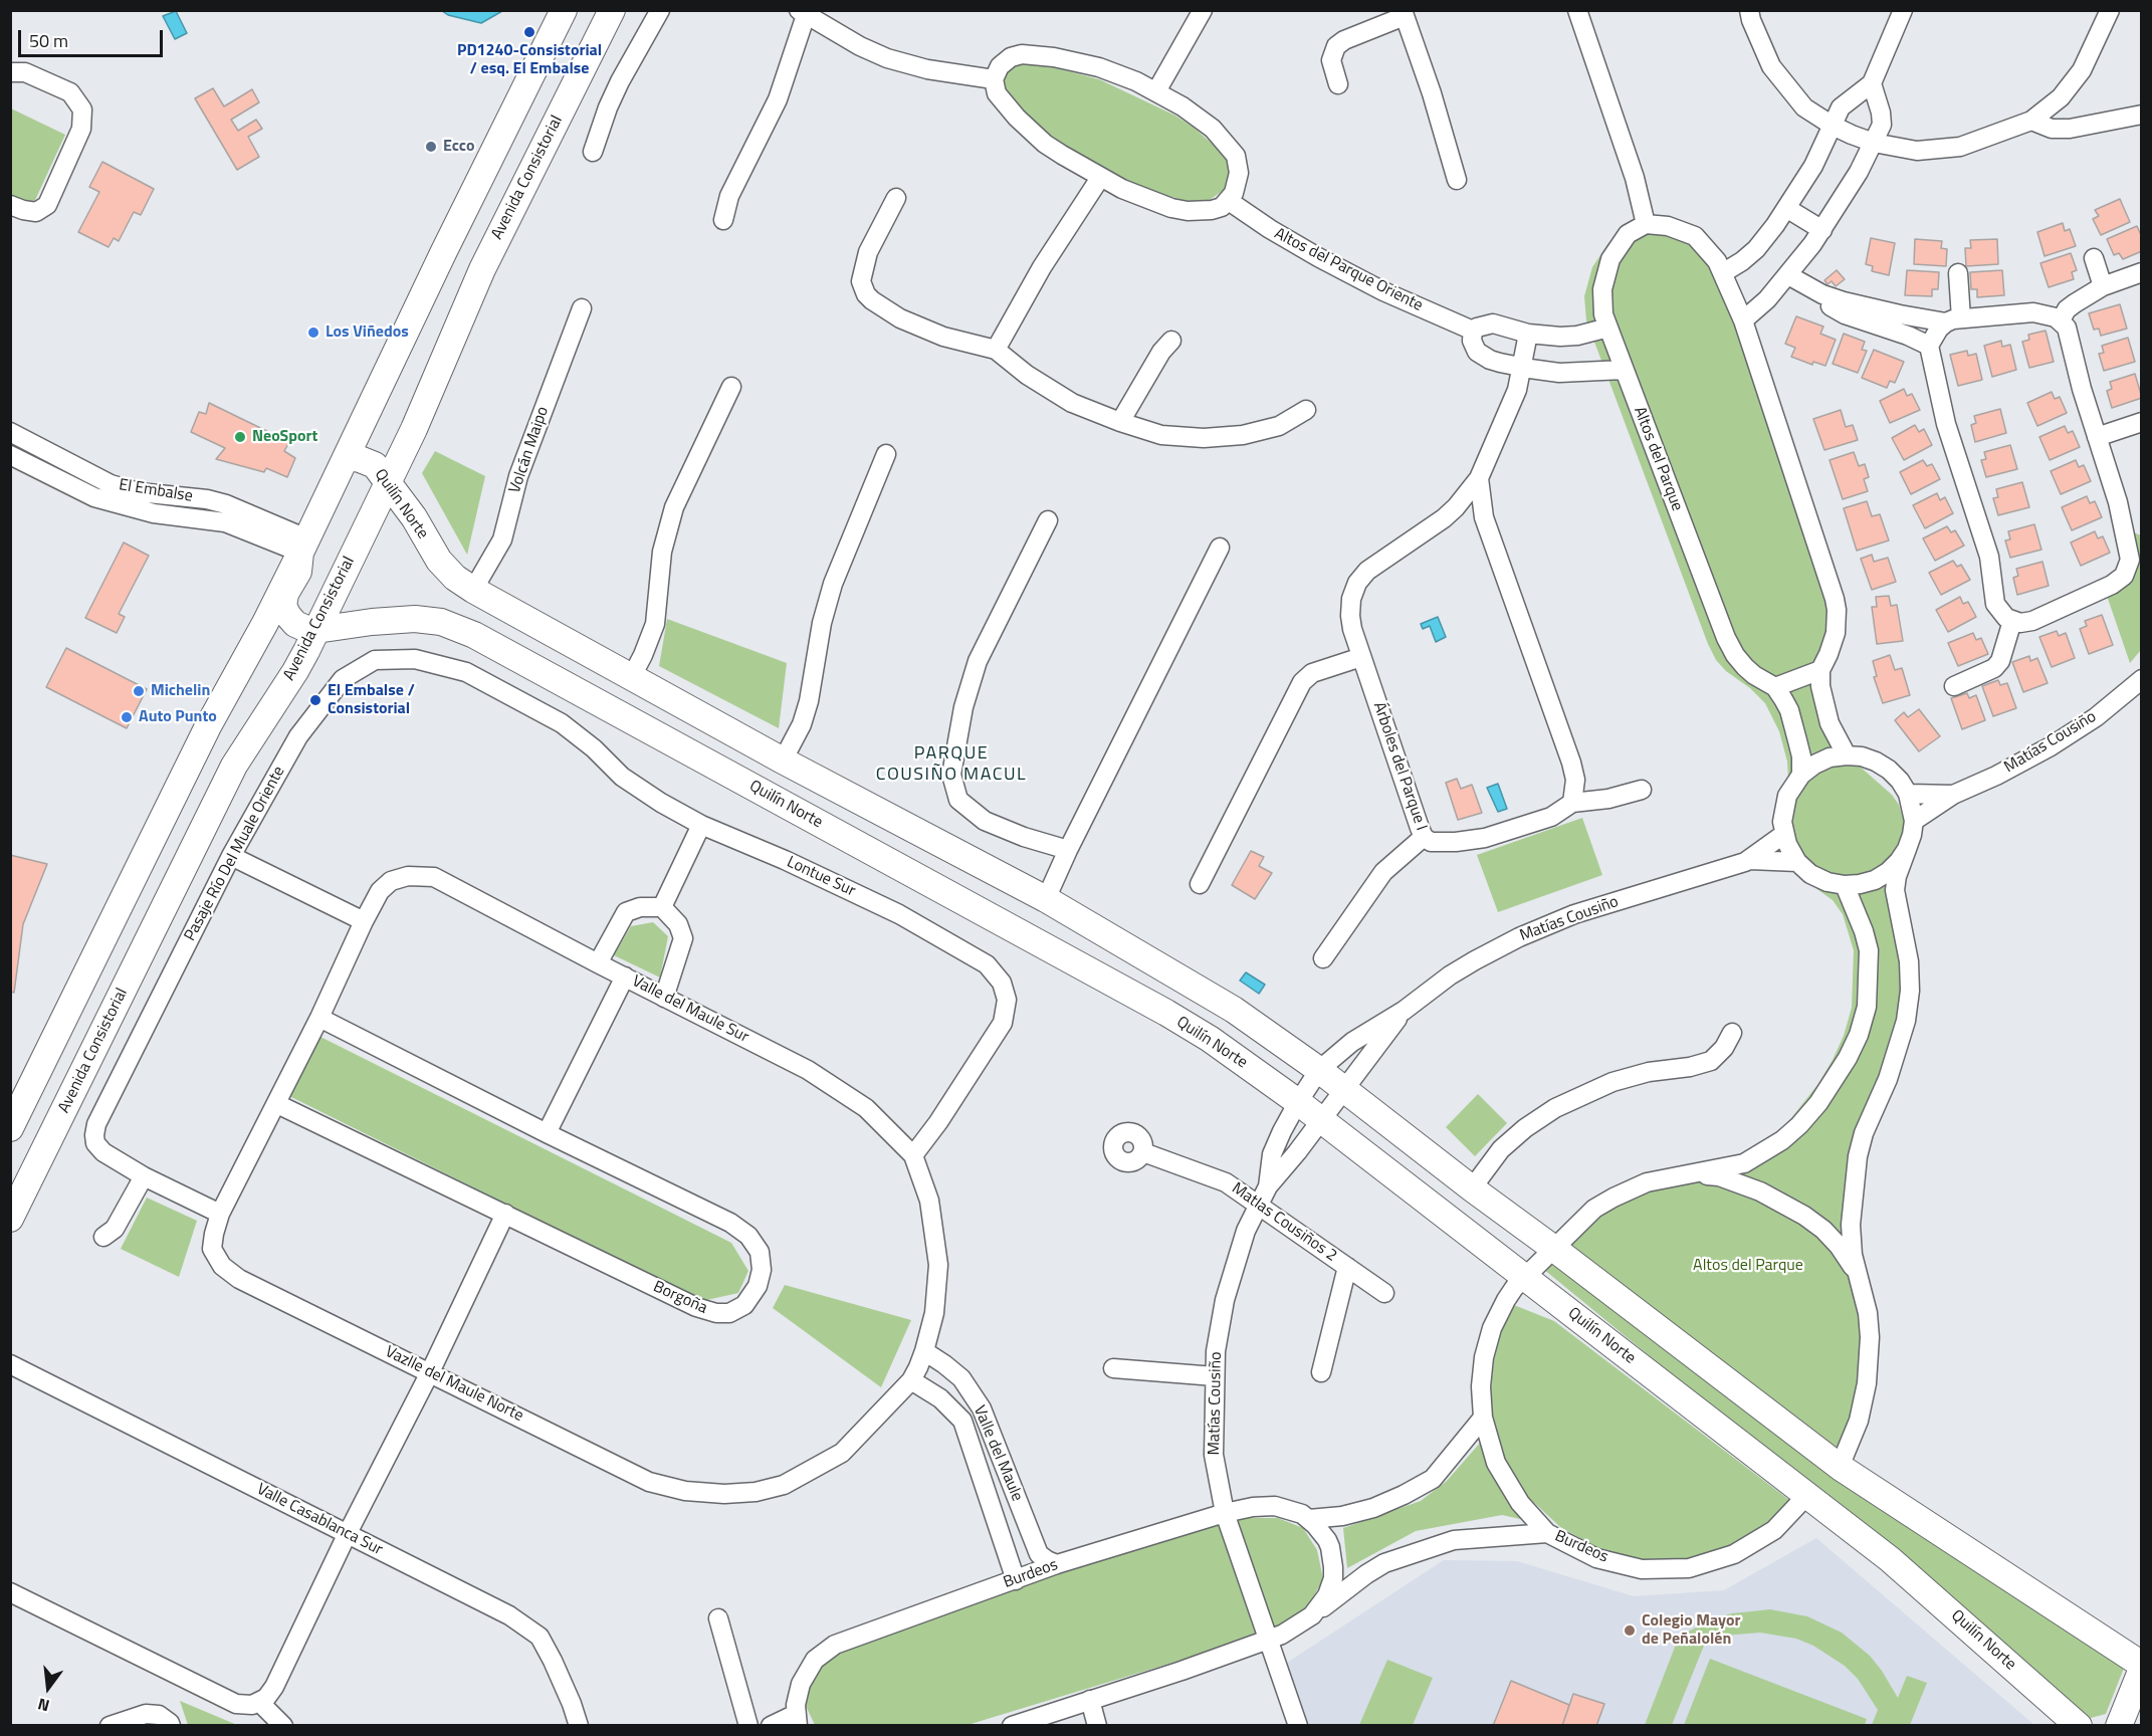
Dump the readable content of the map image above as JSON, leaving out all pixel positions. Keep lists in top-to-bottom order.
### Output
{
  "streets": {
    "street": [
      "Avenida Consistorial",
      "Altos del Parque Oriente",
      "Volcán Maipo",
      "Altos del Parque",
      "El Embalse",
      "Quilín Norte",
      "Matías Cousiño",
      "Árboles del Parque I",
      "Pasaje Río Del Muale Oriente",
      "Lontue Sur",
      "Valle del Maule Sur",
      "MatIas Cousiños 2",
      "Borgoña",
      "Vazlle del Maule Norte",
      "Valle del Maule",
      "Valle Casablanca Sur",
      "Burdeos"
    ]
  },
  "crossings": [
    ["Avenida Consistorial", "Quilín Norte"],
    ["Volcán Maipo", "Quilín Norte"],
    ["Altos del Parque", "Matías Cousiño"],
    ["Quilín Norte", "Matías Cousiño"],
    ["Quilín Norte", "Burdeos"],
    ["Matías Cousiño", "MatIas Cousiños 2"],
    ["Matías Cousiño", "Burdeos"],
    ["Pasaje Río Del Muale Oriente", "Lontue Sur"],
    ["Lontue Sur", "Valle del Maule Sur"],
    ["Valle del Maule Sur", "Borgoña"],
    ["Valle del Maule Sur", "Vazlle del Maule Norte"],
    ["Valle del Maule Sur", "Valle del Maule"],
    ["Borgoña", "Vazlle del Maule Norte"],
    ["Vazlle del Maule Norte", "Valle del Maule"],
    ["Valle del Maule", "Burdeos"]
  ],
  "districts": ["PARQUE COUSIÑO MACUL"],
  "parks": ["Altos del Parque"],
  "places": [
    "PD1240-Consistorial / esq. El Embalse",
    "Ecco",
    "Los Viñedos",
    "NeoSport",
    "Michelin",
    "El Embalse / Consistorial",
    "Auto Punto",
    "Colegio Mayor de Peñalolén"
  ],
  "scale_bar": "50 m",
  "north": "bottom"
}
